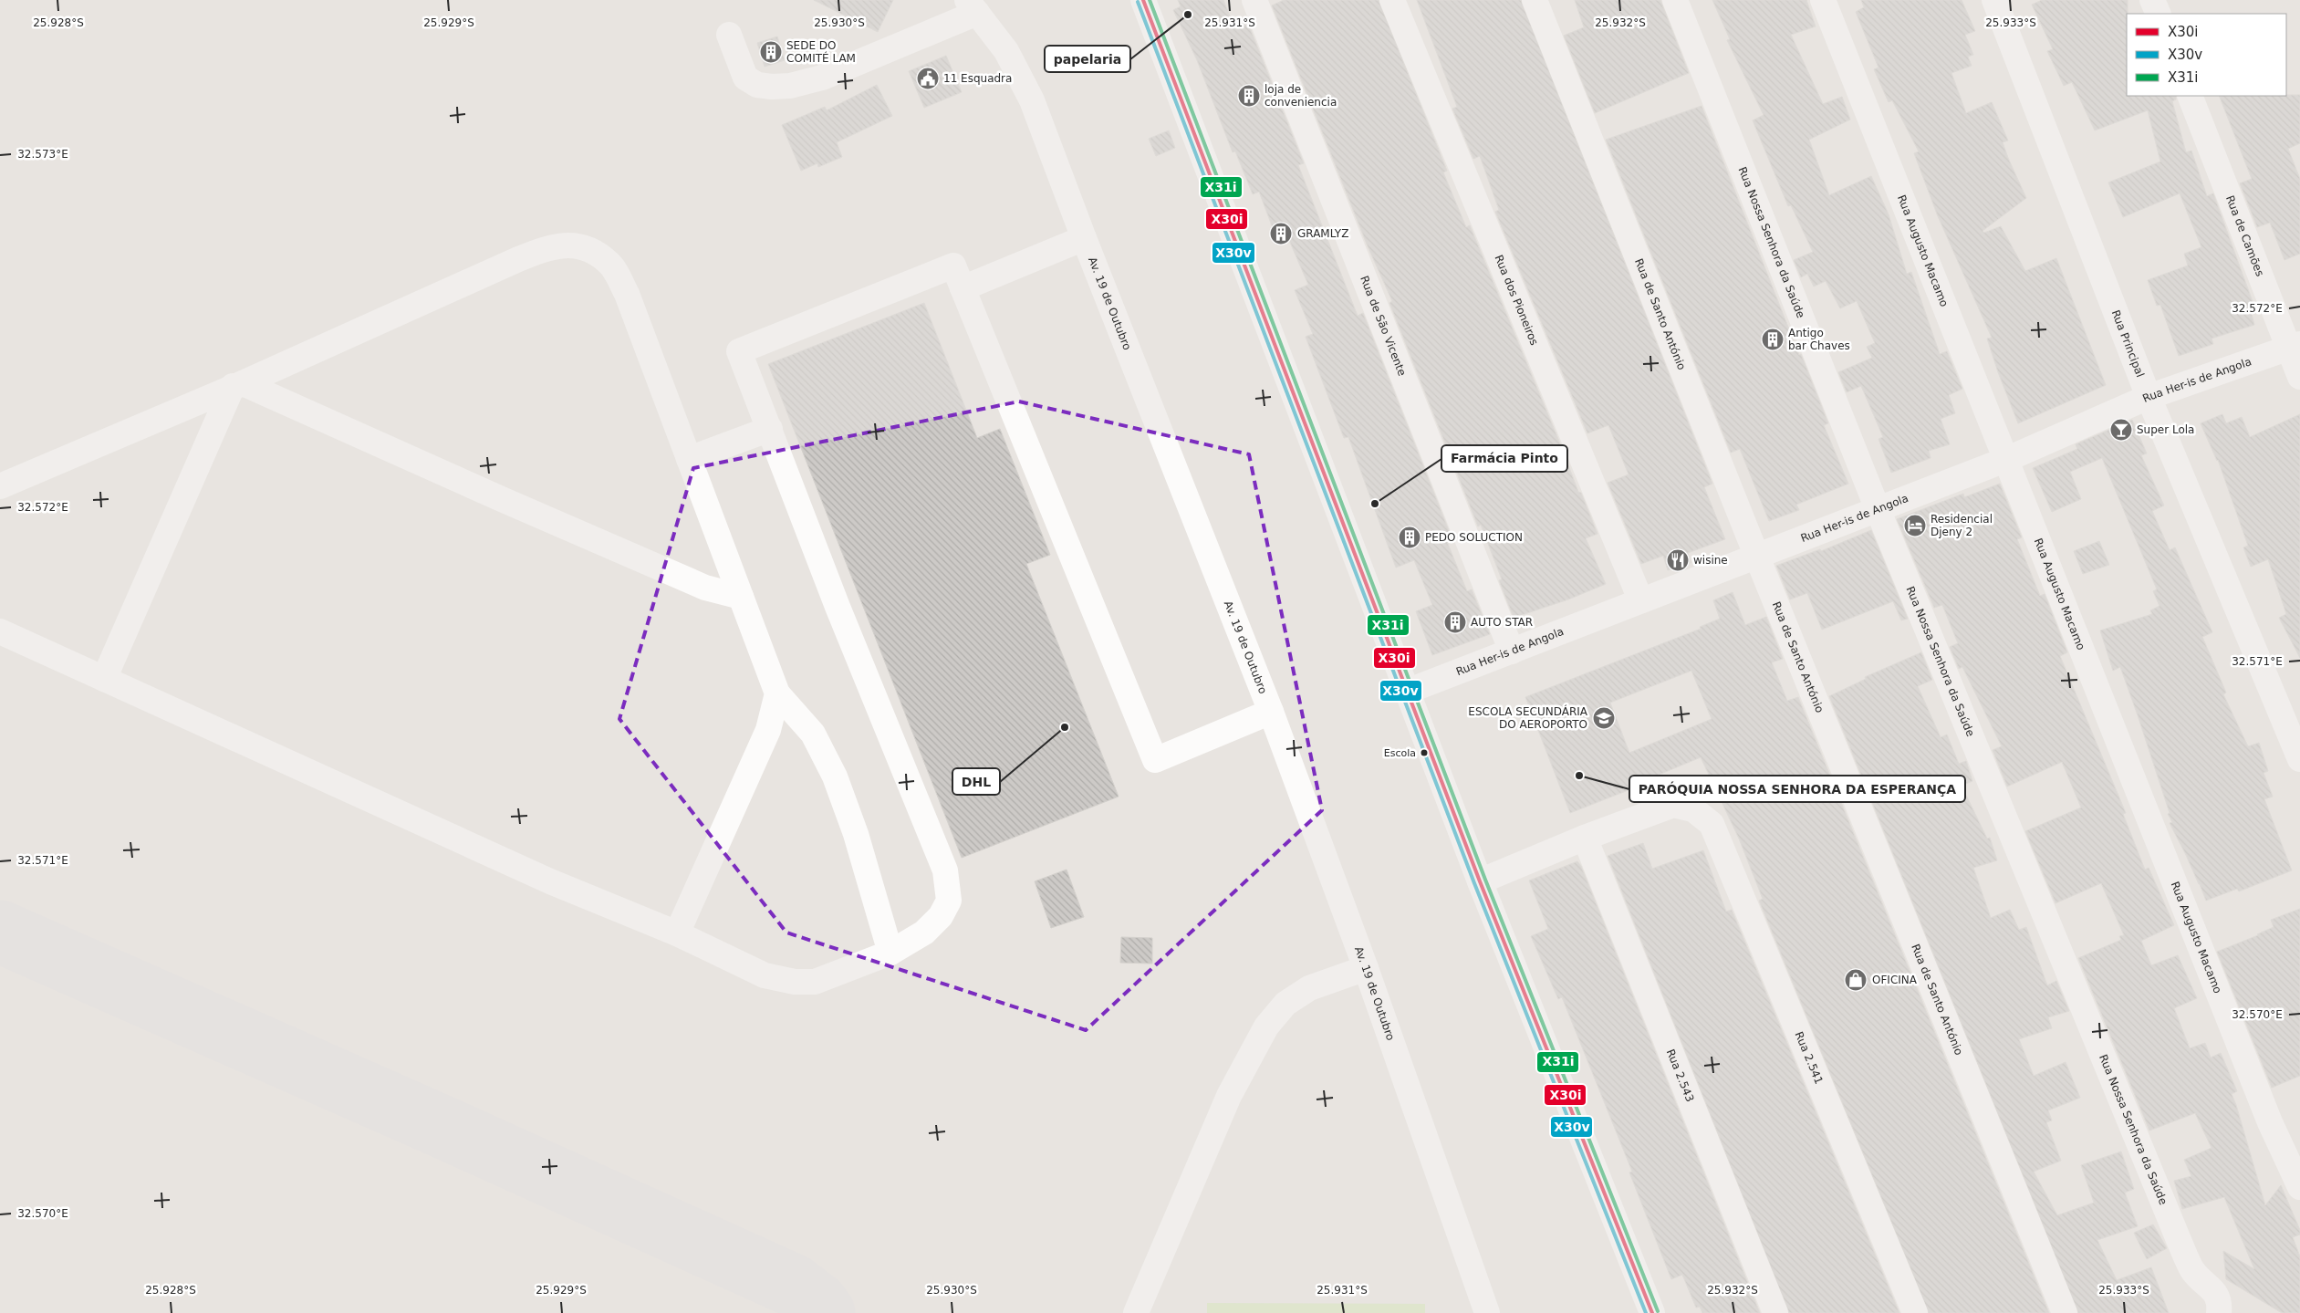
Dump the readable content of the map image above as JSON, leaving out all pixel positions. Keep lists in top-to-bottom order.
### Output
{
  "streets": {
    "street": [
      "Rua de Camões",
      "Rua Nossa Senhora da Saúde",
      "Rua Augusto Macamo",
      "Rua dos Pioneiros",
      "Av. 19 de Outubro",
      "Rua de Santo António",
      "Rua de São Vicente",
      "Rua Principal",
      "Rua Her-is de Angola",
      "Rua 2.541",
      "Rua 2.543"
    ]
  },
  "crossings": [
    ["Rua de Camões", "Rua Her-is de Angola"],
    ["Rua Nossa Senhora da Saúde", "Rua Her-is de Angola"],
    ["Rua Augusto Macamo", "Rua Her-is de Angola"],
    ["Rua dos Pioneiros", "Rua Her-is de Angola"],
    ["Rua de Santo António", "Rua Her-is de Angola"],
    ["Rua de São Vicente", "Rua Her-is de Angola"],
    ["Rua Principal", "Rua Her-is de Angola"],
    ["Rua 2.541", "Rua 2.543"]
  ],
  "places": {
    "other": [
      "papelaria",
      "Farmácia Pinto",
      "DHL",
      "Escola",
      "PARÓQUIA NOSSA SENHORA DA ESPERANÇA"
    ],
    "building": [
      "SEDE DO COMITÉ LAM",
      "loja de conveniencia",
      "GRAMLYZ",
      "Antigo bar Chaves",
      "PEDO SOLUCTION",
      "AUTO STAR"
    ],
    "public building": ["11 Esquadra"],
    "bar": ["Super Lola"],
    "hotel": ["Residencial Djeny 2"],
    "restaurant": ["wisine"],
    "school or university": ["ESCOLA SECUNDÁRIA DO AEROPORTO"],
    "shop": ["OFICINA"]
  },
  "lines": ["transit line X30i", "transit line X31i", "transit line X30v"],
  "legend": ["X30i", "X30v", "X31i"],
  "coordinates": [
    "25.928°S",
    "25.929°S",
    "25.930°S",
    "25.931°S",
    "25.932°S",
    "25.933°S",
    "32.573°E",
    "32.572°E",
    "32.571°E",
    "32.570°E"
  ]
}
